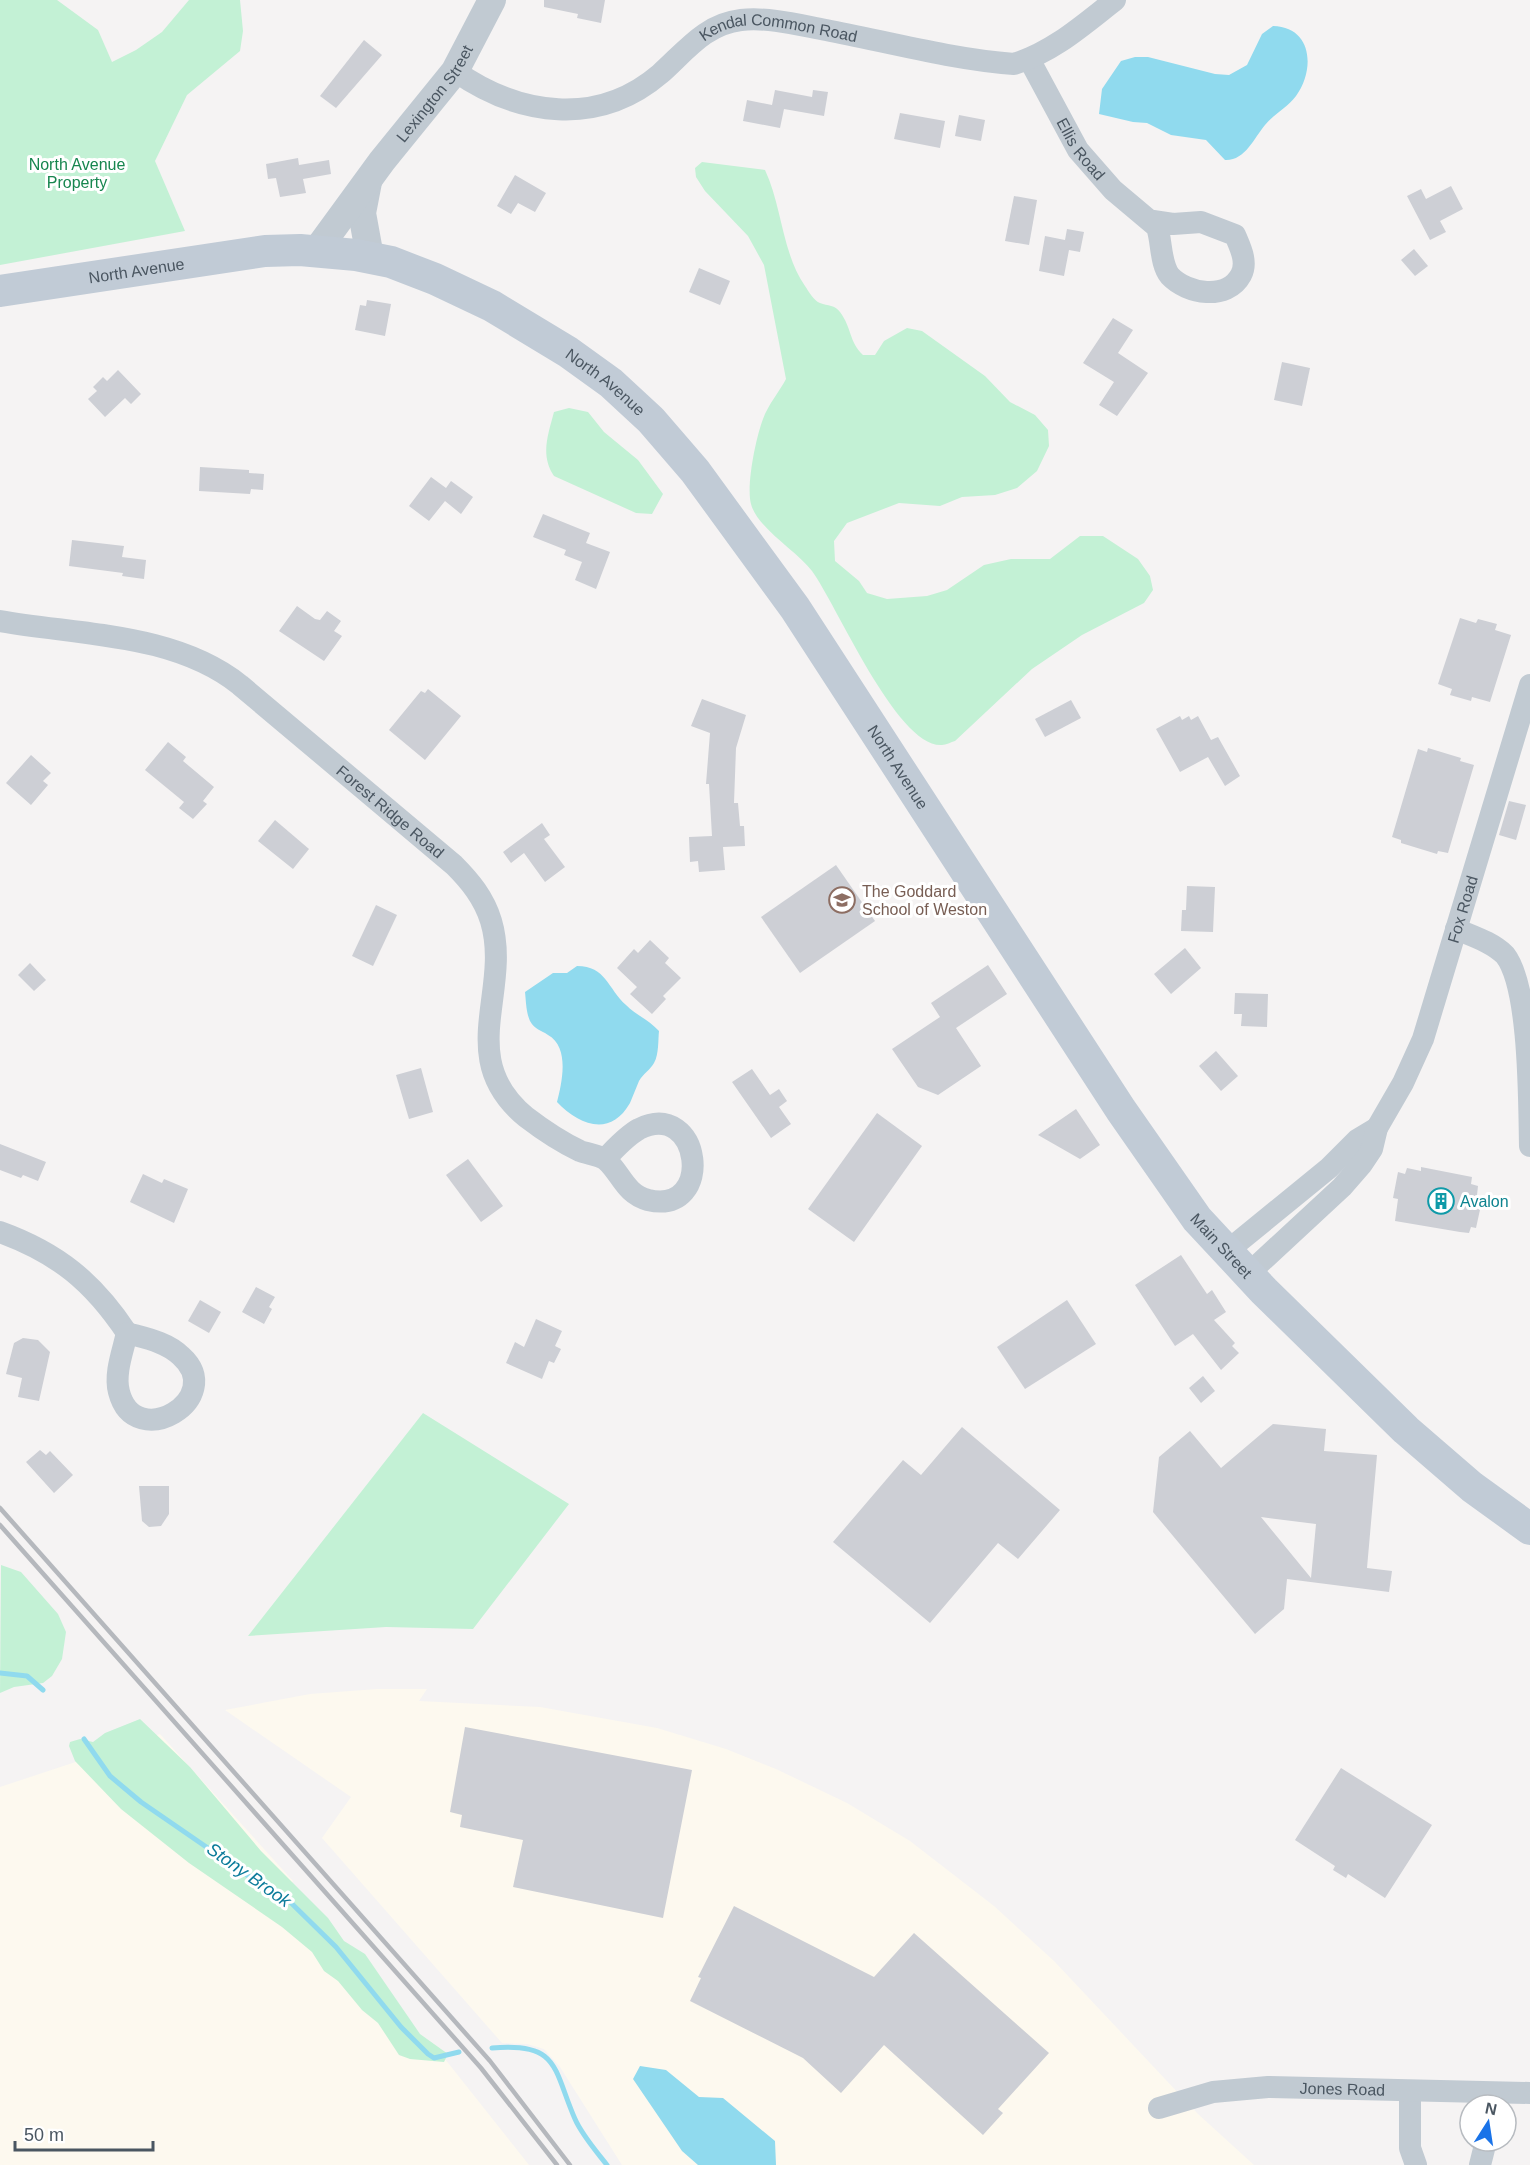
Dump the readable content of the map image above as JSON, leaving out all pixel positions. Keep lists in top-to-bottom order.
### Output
{
  "streets": {
    "main road": ["North Avenue", "Main Street"],
    "street": [
      "Kendal Common Road",
      "Lexington Street",
      "Ellis Road",
      "Forest Ridge Road",
      "Fox Road",
      "Jones Road"
    ]
  },
  "crossings": [
    ["Kendal Common Road", "Lexington Street"],
    ["Kendal Common Road", "Ellis Road"],
    ["Lexington Street", "North Avenue"],
    ["North Avenue", "Main Street"],
    ["Fox Road", "Main Street"]
  ],
  "water": ["Stony Brook"],
  "parks": ["North Avenue Property"],
  "places": {
    "school or university": ["The Goddard School of Weston"],
    "building": ["Avalon"]
  },
  "scale_bar": "50 m",
  "north": "top"
}
